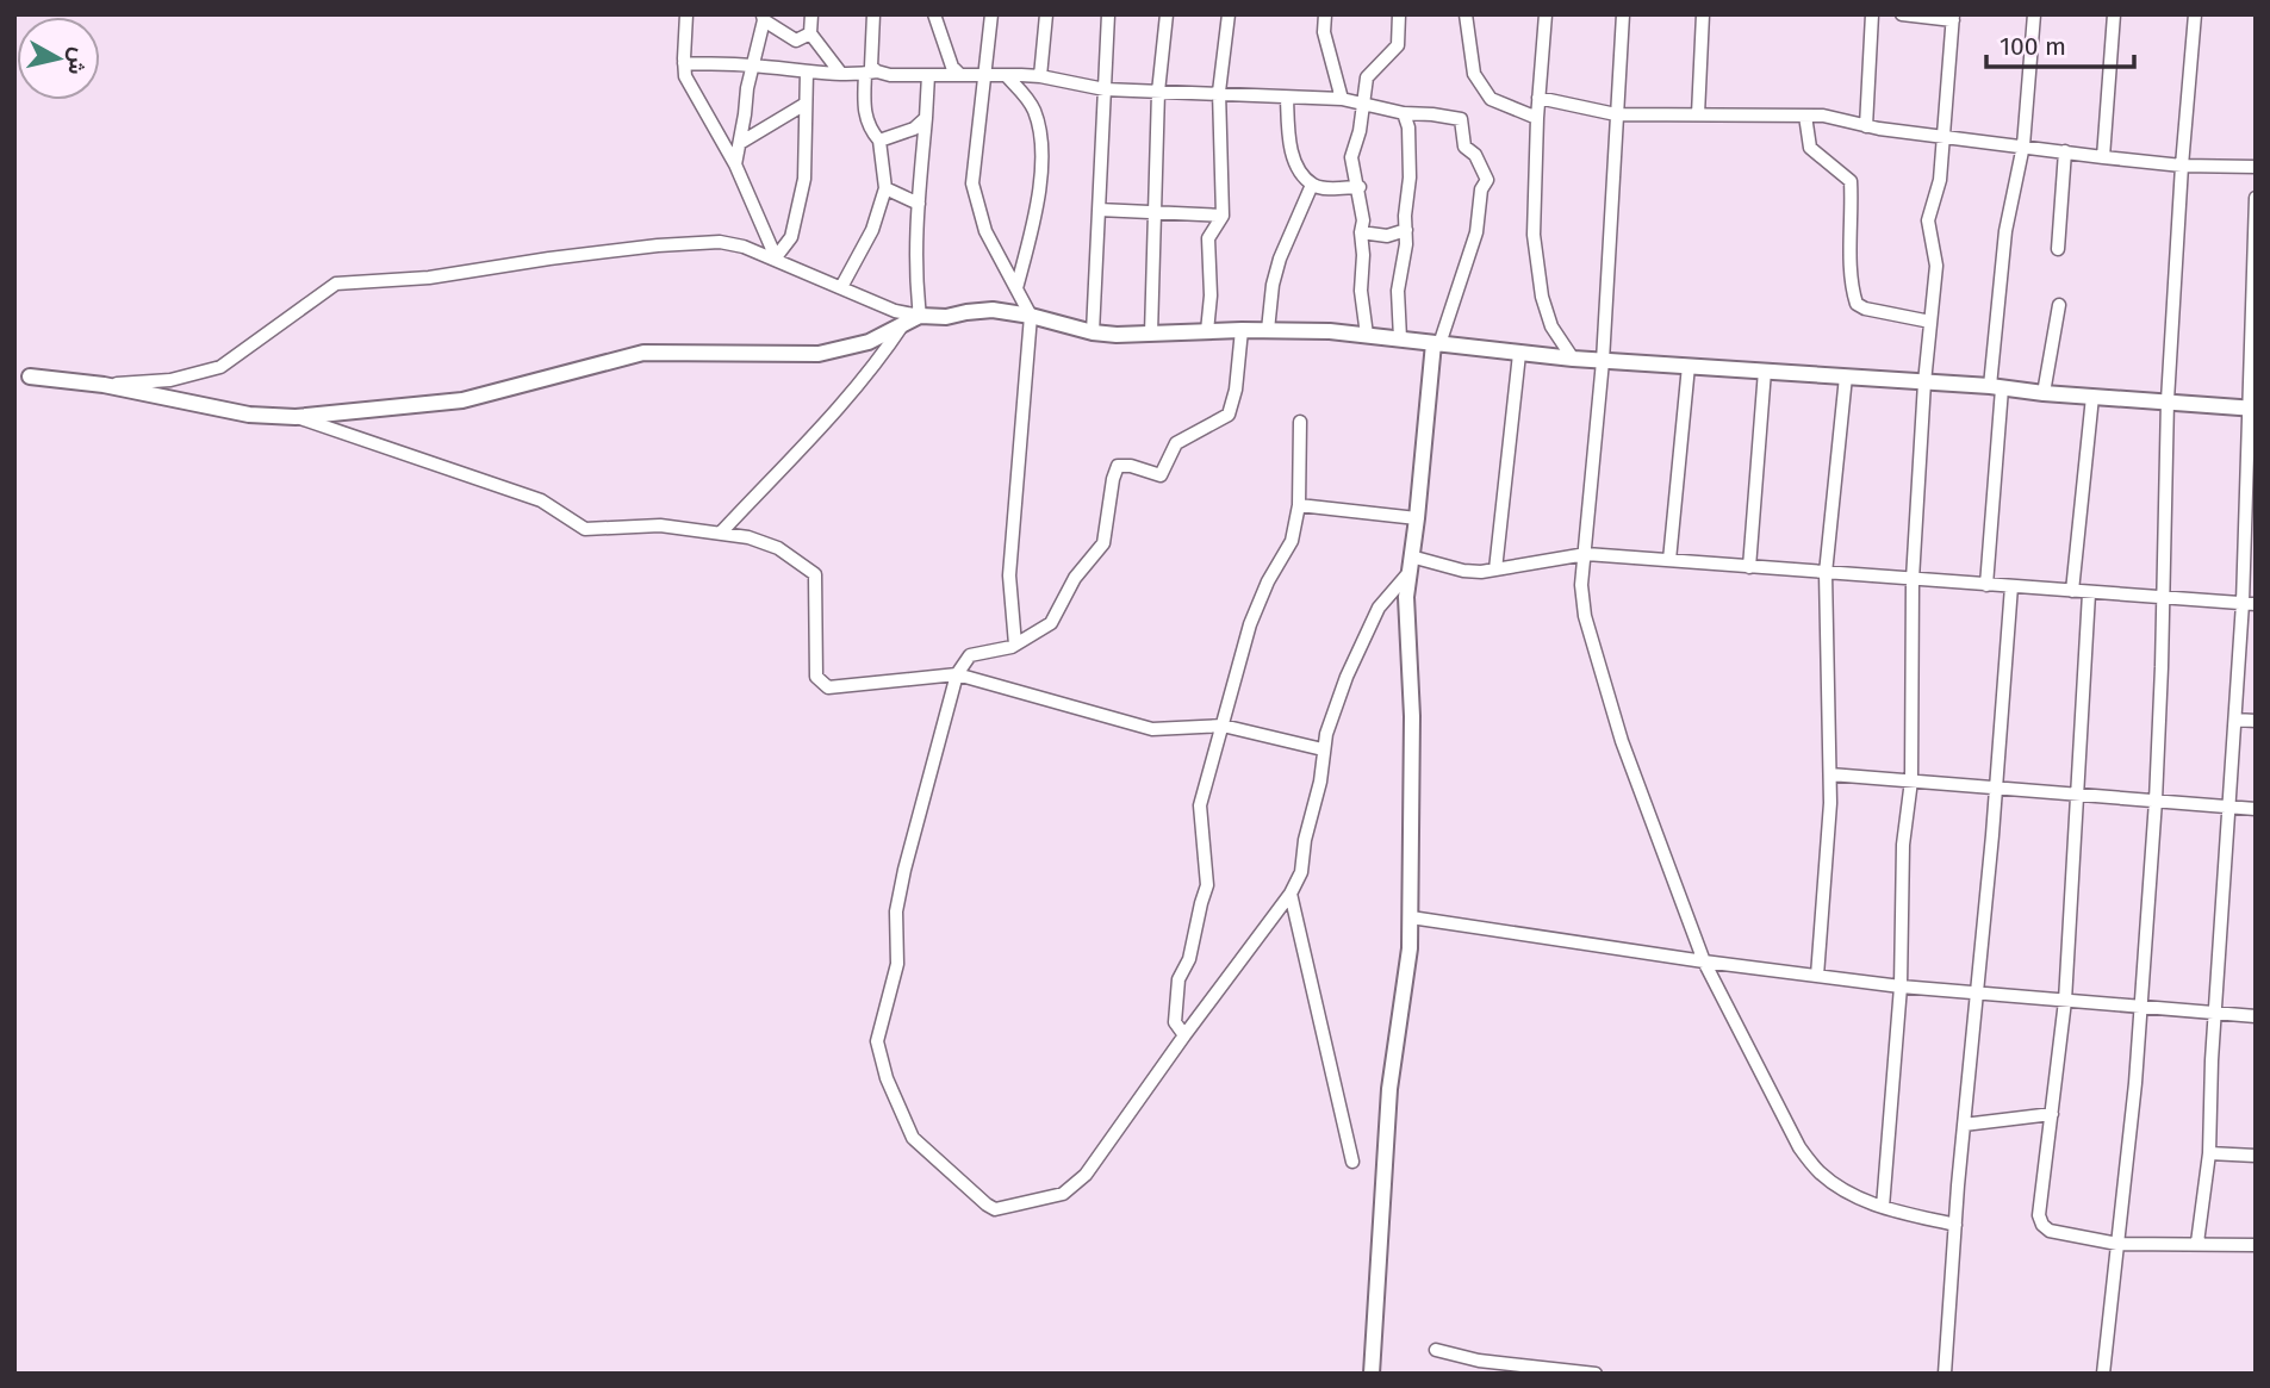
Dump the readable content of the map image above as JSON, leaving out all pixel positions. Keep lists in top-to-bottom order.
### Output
{
  "scale_bar": "100 m",
  "north": "right"
}
